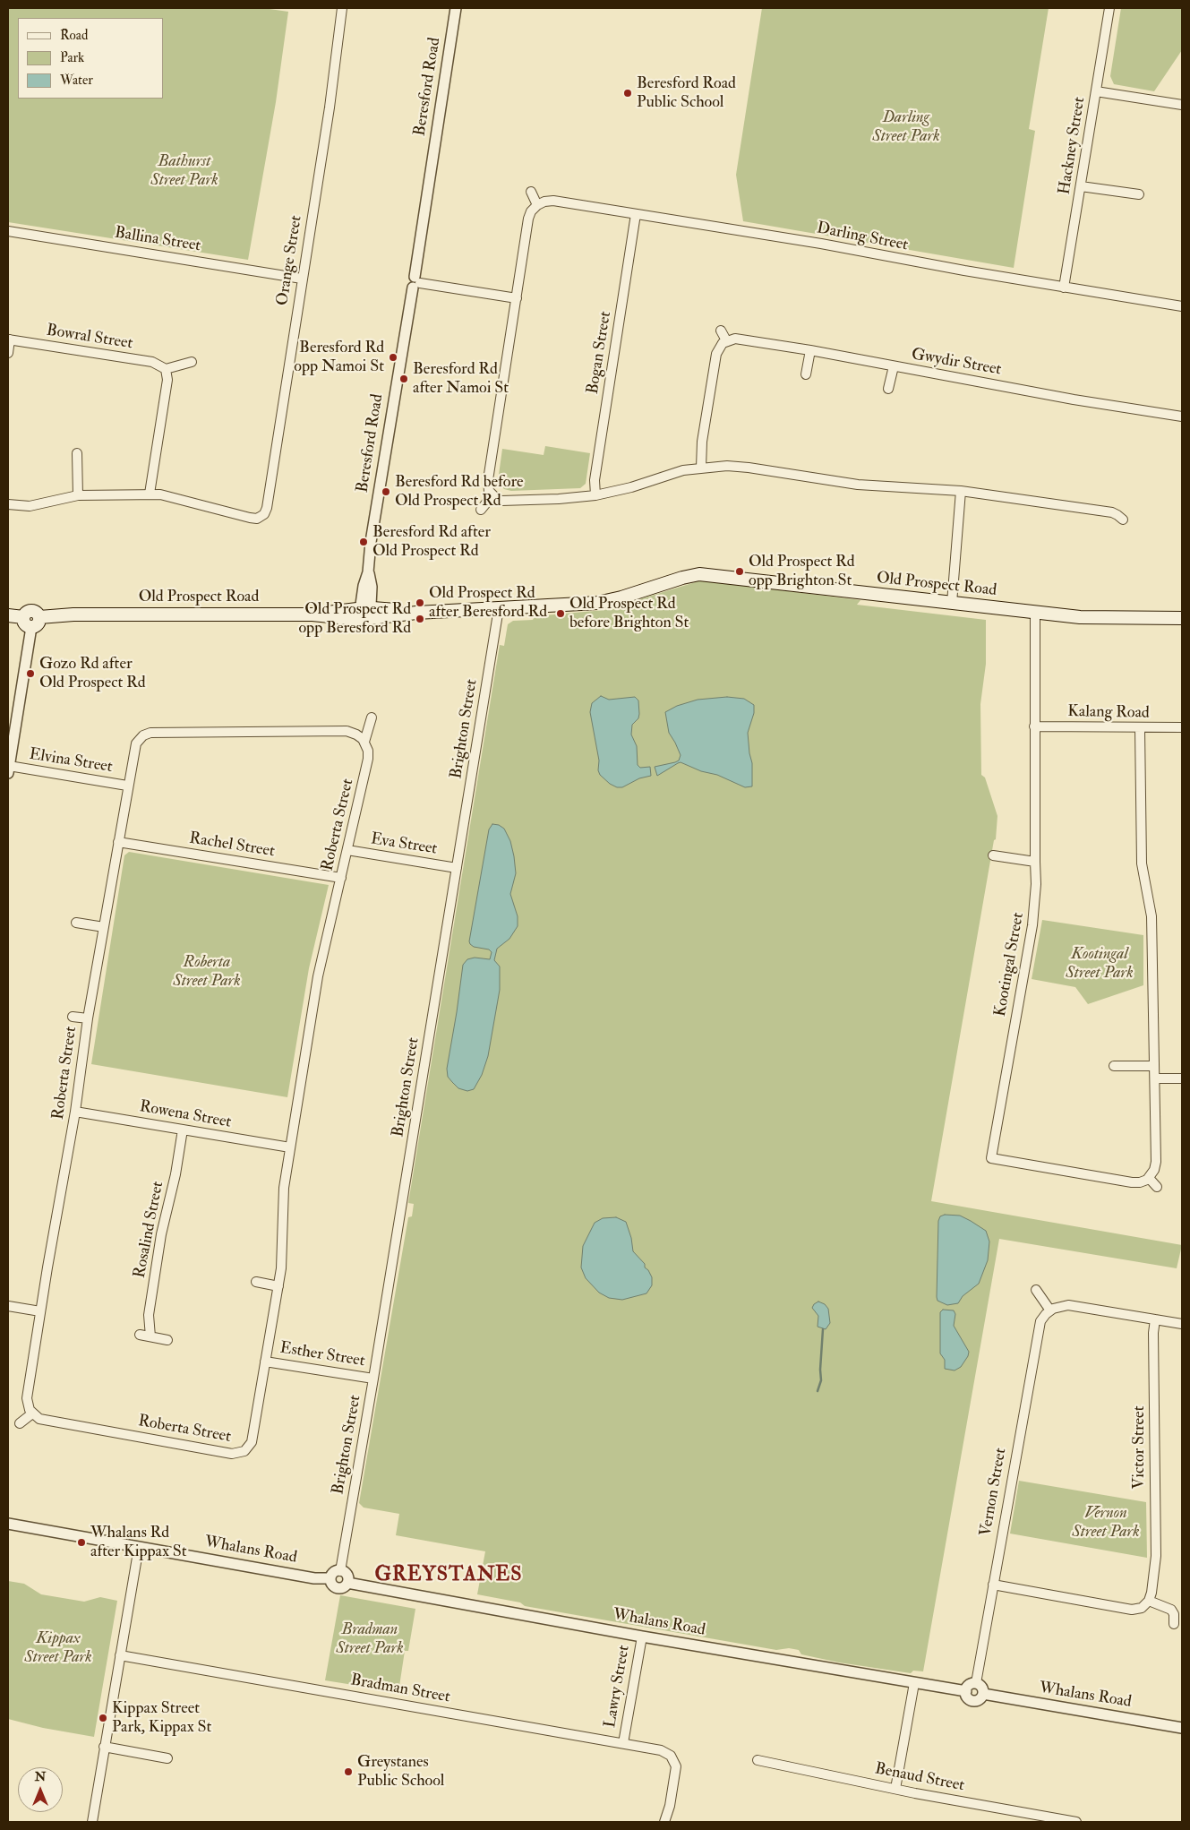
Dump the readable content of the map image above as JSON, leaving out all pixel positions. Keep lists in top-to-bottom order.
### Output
{
  "streets": {
    "main road": ["Old Prospect Road"],
    "street": [
      "Beresford Road",
      "Hackney Street",
      "Darling Street",
      "Ballina Street",
      "Orange Street",
      "Bowral Street",
      "Bogan Street",
      "Gwydir Street",
      "Kalang Road",
      "Brighton Street",
      "Elvina Street",
      "Roberta Street",
      "Eva Street",
      "Rachel Street",
      "Kootingal Street",
      "Rowena Street",
      "Rosalind Street",
      "Esther Street",
      "Victor Street",
      "Vernon Street",
      "Whalans Road",
      "Lawry Street",
      "Bradman Street",
      "Benaud Street"
    ]
  },
  "crossings": [
    ["Beresford Road", "Old Prospect Road"],
    ["Hackney Street", "Darling Street"],
    ["Darling Street", "Bogan Street"],
    ["Ballina Street", "Orange Street"],
    ["Old Prospect Road", "Brighton Street"],
    ["Old Prospect Road", "Kootingal Street"],
    ["Kalang Road", "Kootingal Street"],
    ["Brighton Street", "Eva Street"],
    ["Brighton Street", "Esther Street"],
    ["Brighton Street", "Whalans Road"],
    ["Elvina Street", "Roberta Street"],
    ["Roberta Street", "Eva Street"],
    ["Roberta Street", "Rachel Street"],
    ["Roberta Street", "Rowena Street"],
    ["Roberta Street", "Esther Street"],
    ["Rowena Street", "Rosalind Street"],
    ["Vernon Street", "Whalans Road"],
    ["Whalans Road", "Lawry Street"],
    ["Lawry Street", "Bradman Street"]
  ],
  "districts": ["GREYSTANES"],
  "parks": [
    "Darling Street Park",
    "Bathurst Street Park",
    "Kootingal Street Park",
    "Roberta Street Park",
    "Vernon Street Park",
    "Bradman Street Park",
    "Kippax Street Park"
  ],
  "places": [
    "Beresford Road Public School",
    "Beresford Rd opp Namoi St",
    "Beresford Rd after Namoi St",
    "Beresford Rd before Old Prospect Rd",
    "Beresford Rd after Old Prospect Rd",
    "Old Prospect Rd opp Brighton St",
    "Old Prospect Rd after Beresford Rd",
    "Old Prospect Rd before Brighton St",
    "Old Prospect Rd opp Beresford Rd",
    "Gozo Rd after Old Prospect Rd",
    "Whalans Rd after Kippax St",
    "Kippax Street Park, Kippax St",
    "Greystanes Public School"
  ],
  "legend": ["Road", "Park", "Water"],
  "north": "top"
}
